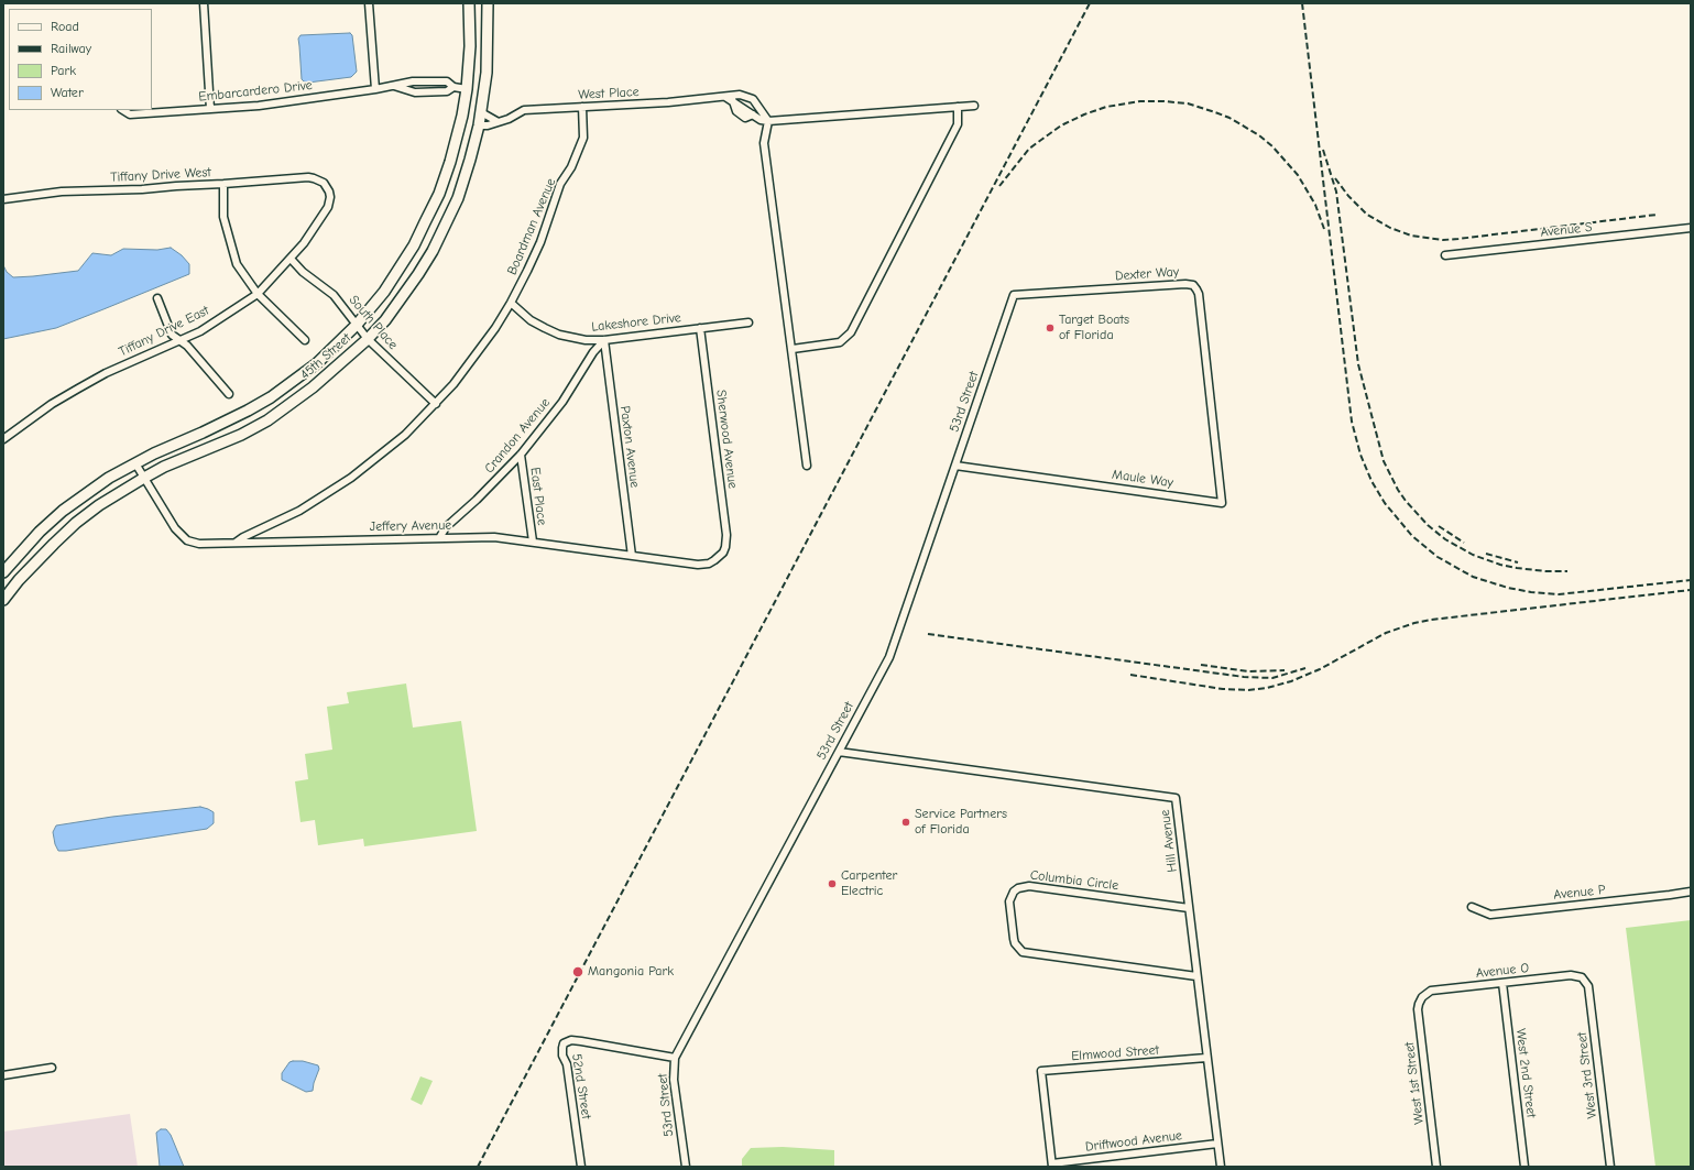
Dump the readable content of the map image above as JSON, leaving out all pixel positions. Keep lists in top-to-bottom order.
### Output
{
  "streets": {
    "main road": ["45th Street"],
    "street": [
      "Embarcardero Drive",
      "West Place",
      "Tiffany Drive West",
      "Boardman Avenue",
      "Avenue S",
      "Dexter Way",
      "South Place",
      "Lakeshore Drive",
      "Tiffany Drive East",
      "53rd Street",
      "Crandon Avenue",
      "Sherwood Avenue",
      "Paxton Avenue",
      "Maule Way",
      "East Place",
      "Jeffery Avenue",
      "Hill Avenue",
      "Columbia Circle",
      "Avenue P",
      "Avenue O",
      "Elmwood Street",
      "West 2nd Street",
      "West 3rd Street",
      "West 1st Street",
      "52nd Street",
      "Driftwood Avenue"
    ]
  },
  "crossings": [
    ["Embarcardero Drive", "45th Street"],
    ["West Place", "Boardman Avenue"],
    ["West Place", "45th Street"],
    ["Tiffany Drive West", "Tiffany Drive East"],
    ["Boardman Avenue", "South Place"],
    ["Boardman Avenue", "Lakeshore Drive"],
    ["Boardman Avenue", "Jeffery Avenue"],
    ["Dexter Way", "53rd Street"],
    ["Dexter Way", "Maule Way"],
    ["South Place", "Tiffany Drive East"],
    ["South Place", "45th Street"],
    ["Lakeshore Drive", "Crandon Avenue"],
    ["Lakeshore Drive", "Sherwood Avenue"],
    ["Lakeshore Drive", "Paxton Avenue"],
    ["45th Street", "Jeffery Avenue"],
    ["53rd Street", "Maule Way"],
    ["53rd Street", "Hill Avenue"],
    ["53rd Street", "52nd Street"],
    ["Crandon Avenue", "Paxton Avenue"],
    ["Crandon Avenue", "East Place"],
    ["Crandon Avenue", "Jeffery Avenue"],
    ["Sherwood Avenue", "Jeffery Avenue"],
    ["Paxton Avenue", "Jeffery Avenue"],
    ["East Place", "Jeffery Avenue"],
    ["Hill Avenue", "Columbia Circle"],
    ["Hill Avenue", "Elmwood Street"],
    ["Hill Avenue", "Driftwood Avenue"],
    ["Avenue O", "West 2nd Street"],
    ["Avenue O", "West 3rd Street"],
    ["Avenue O", "West 1st Street"],
    ["Elmwood Street", "Driftwood Avenue"]
  ],
  "places": [
    "Target Boats of Florida",
    "Service Partners of Florida",
    "Carpenter Electric",
    "Mangonia Park"
  ],
  "legend": [
    "Road",
    "Railway",
    "Park",
    "Water"
  ]
}
